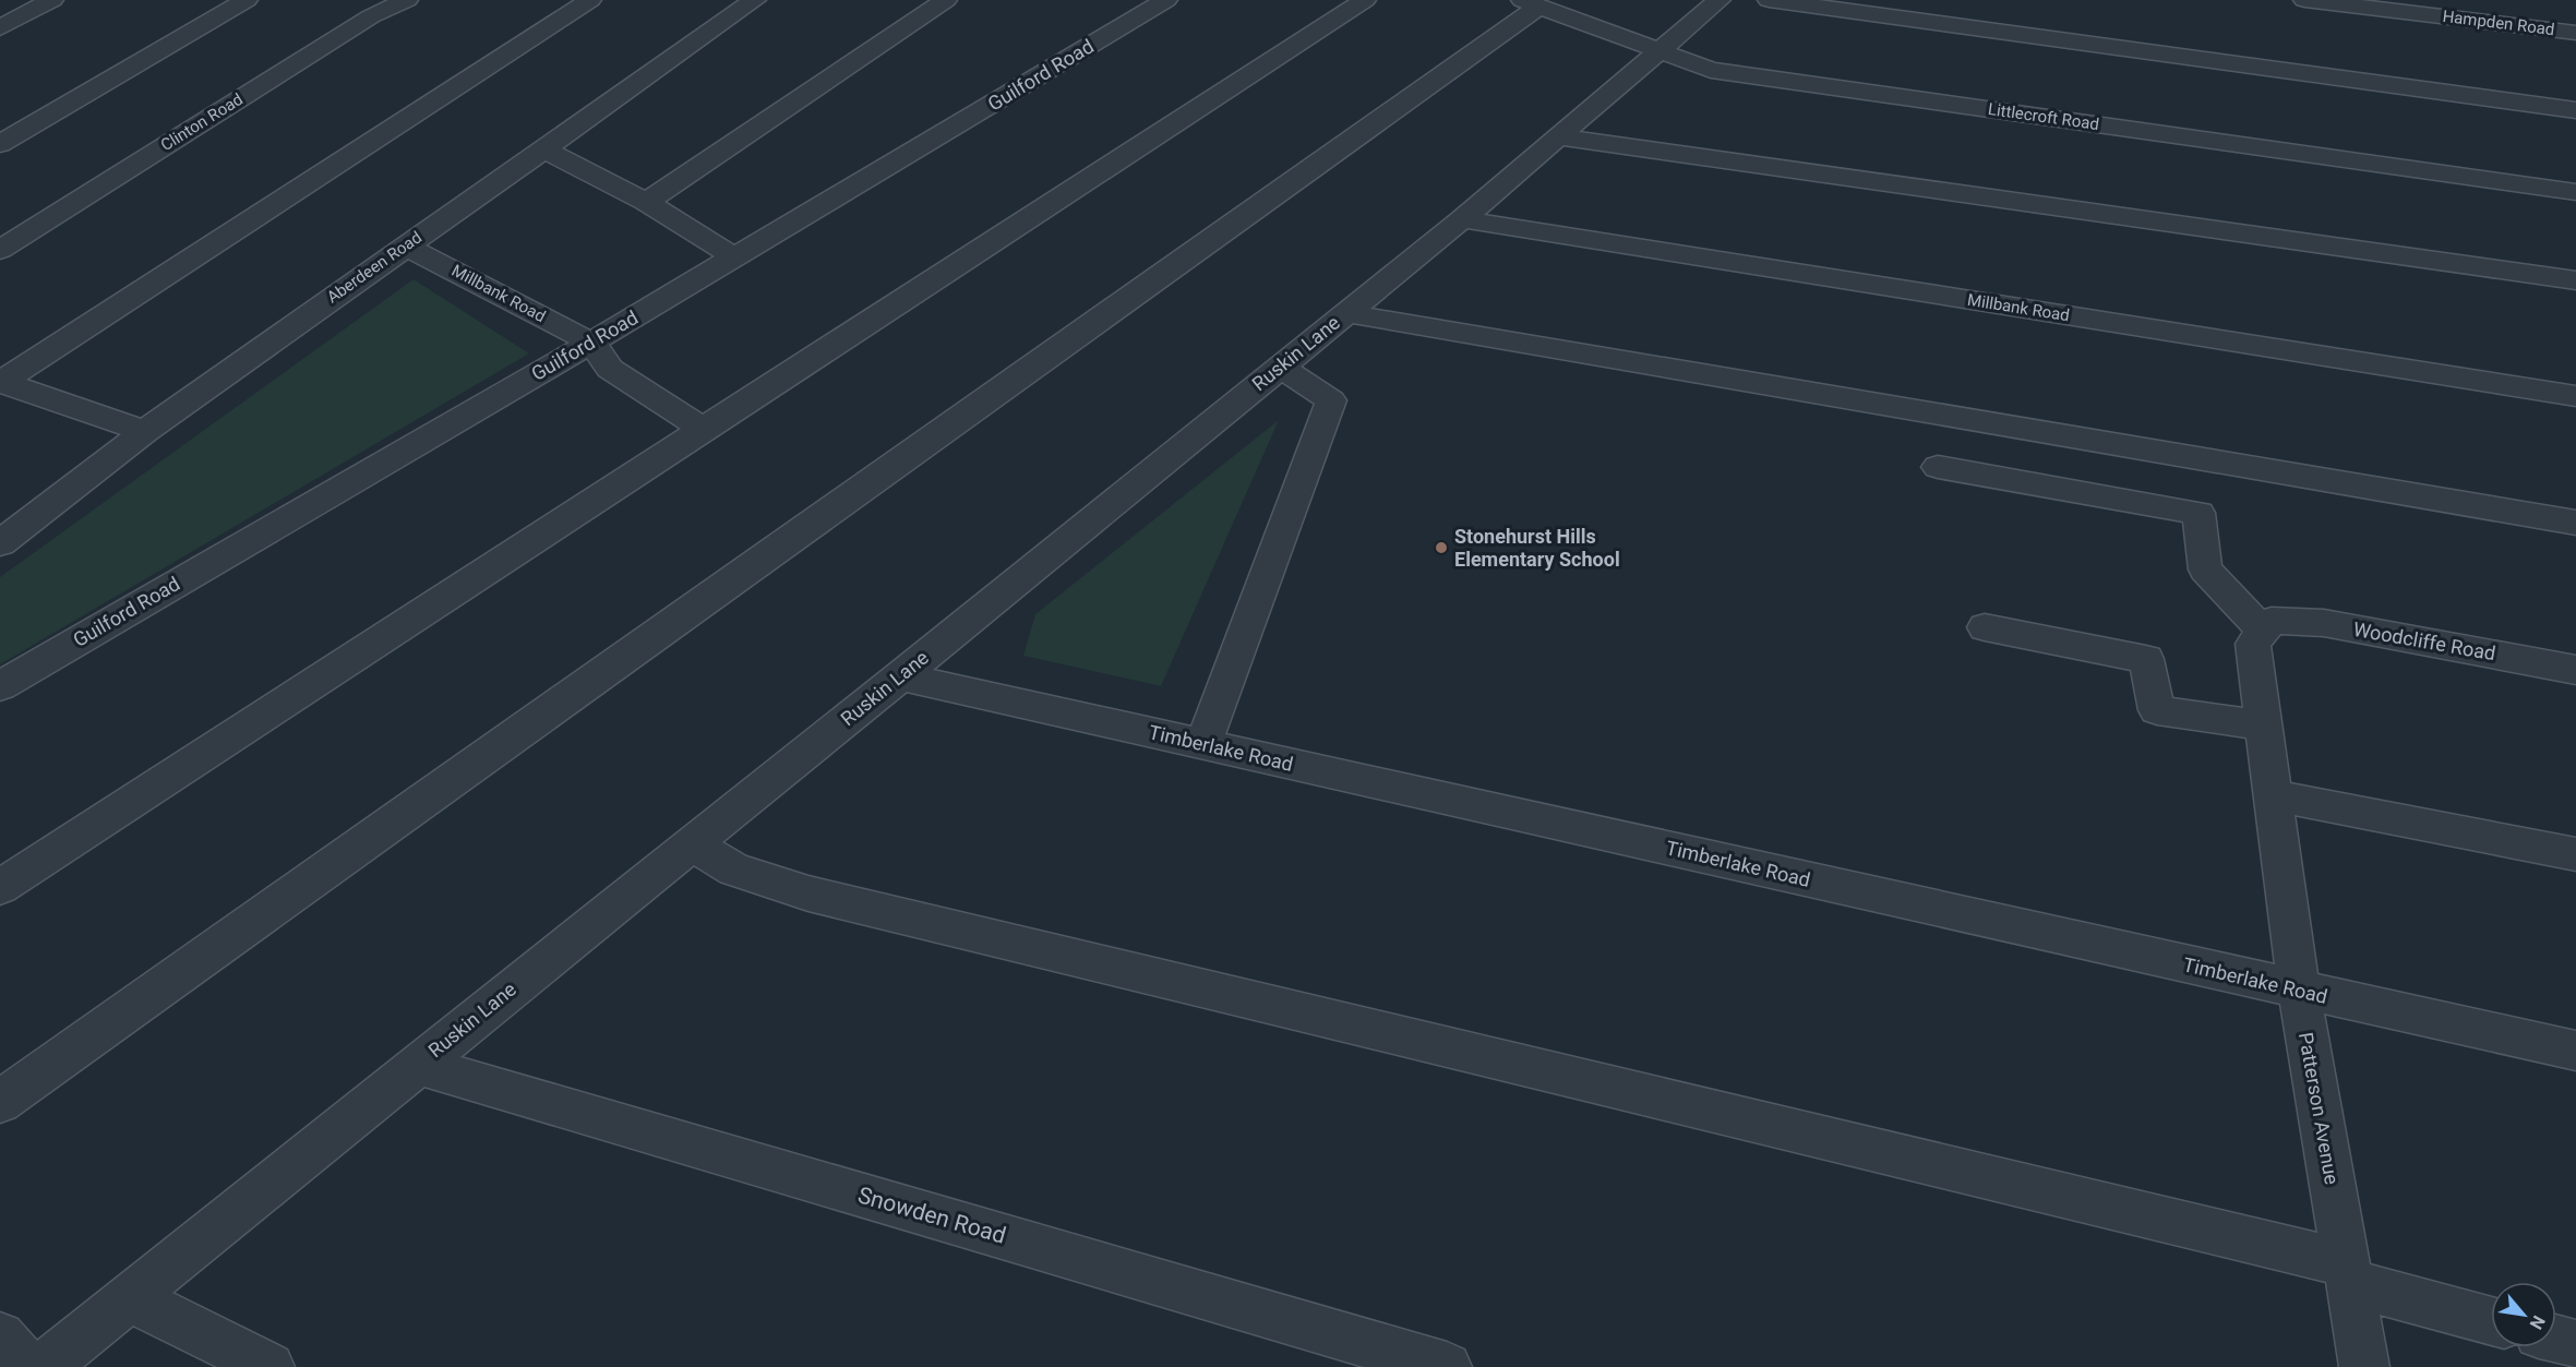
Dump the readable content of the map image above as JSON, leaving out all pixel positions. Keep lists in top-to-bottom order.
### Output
{
  "streets": {
    "street": [
      "Hampden Road",
      "Guilford Road",
      "Littlecroft Road",
      "Clinton Road",
      "Aberdeen Road",
      "Millbank Road",
      "Ruskin Lane",
      "Woodcliffe Road",
      "Timberlake Road",
      "Patterson Avenue",
      "Snowden Road"
    ]
  },
  "crossings": [
    ["Guilford Road", "Millbank Road"],
    ["Littlecroft Road", "Ruskin Lane"],
    ["Aberdeen Road", "Millbank Road"],
    ["Millbank Road", "Ruskin Lane"],
    ["Ruskin Lane", "Timberlake Road"],
    ["Ruskin Lane", "Snowden Road"],
    ["Woodcliffe Road", "Patterson Avenue"],
    ["Timberlake Road", "Patterson Avenue"]
  ],
  "places": ["Stonehurst Hills Elementary School"],
  "north": "bottom right"
}
